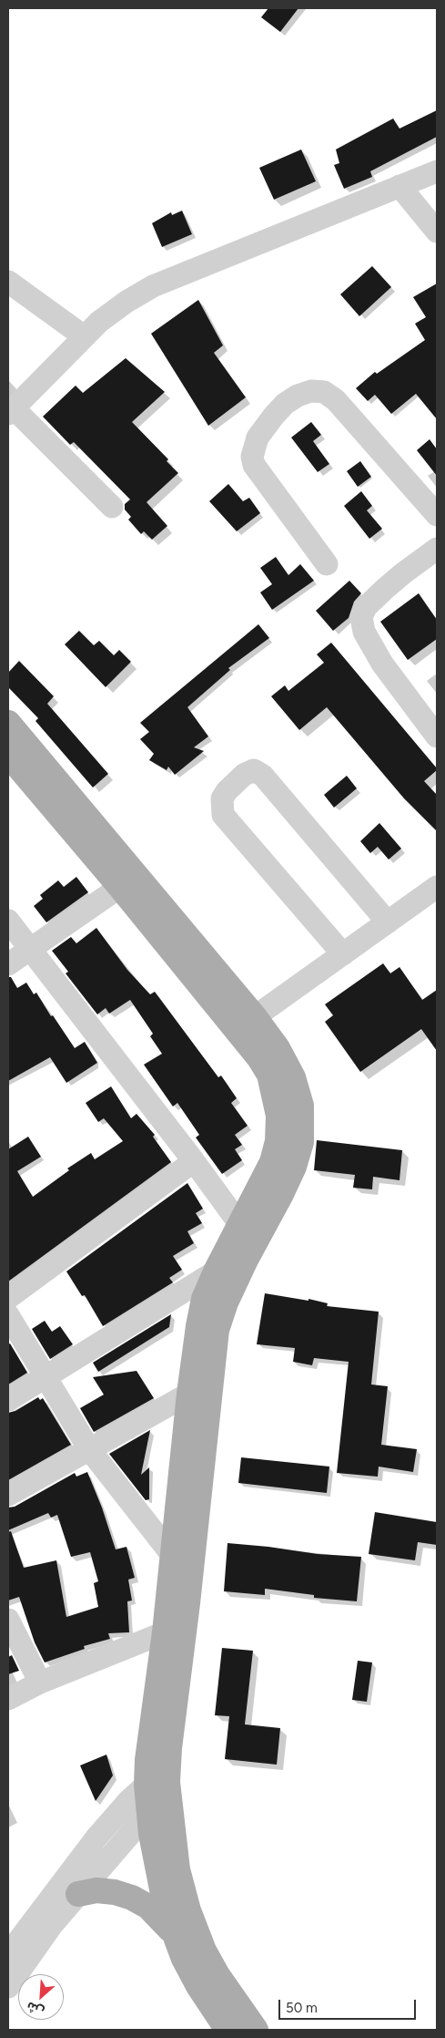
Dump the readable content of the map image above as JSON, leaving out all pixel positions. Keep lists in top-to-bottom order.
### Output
{
  "scale_bar": "50 m",
  "north": "bottom left"
}
